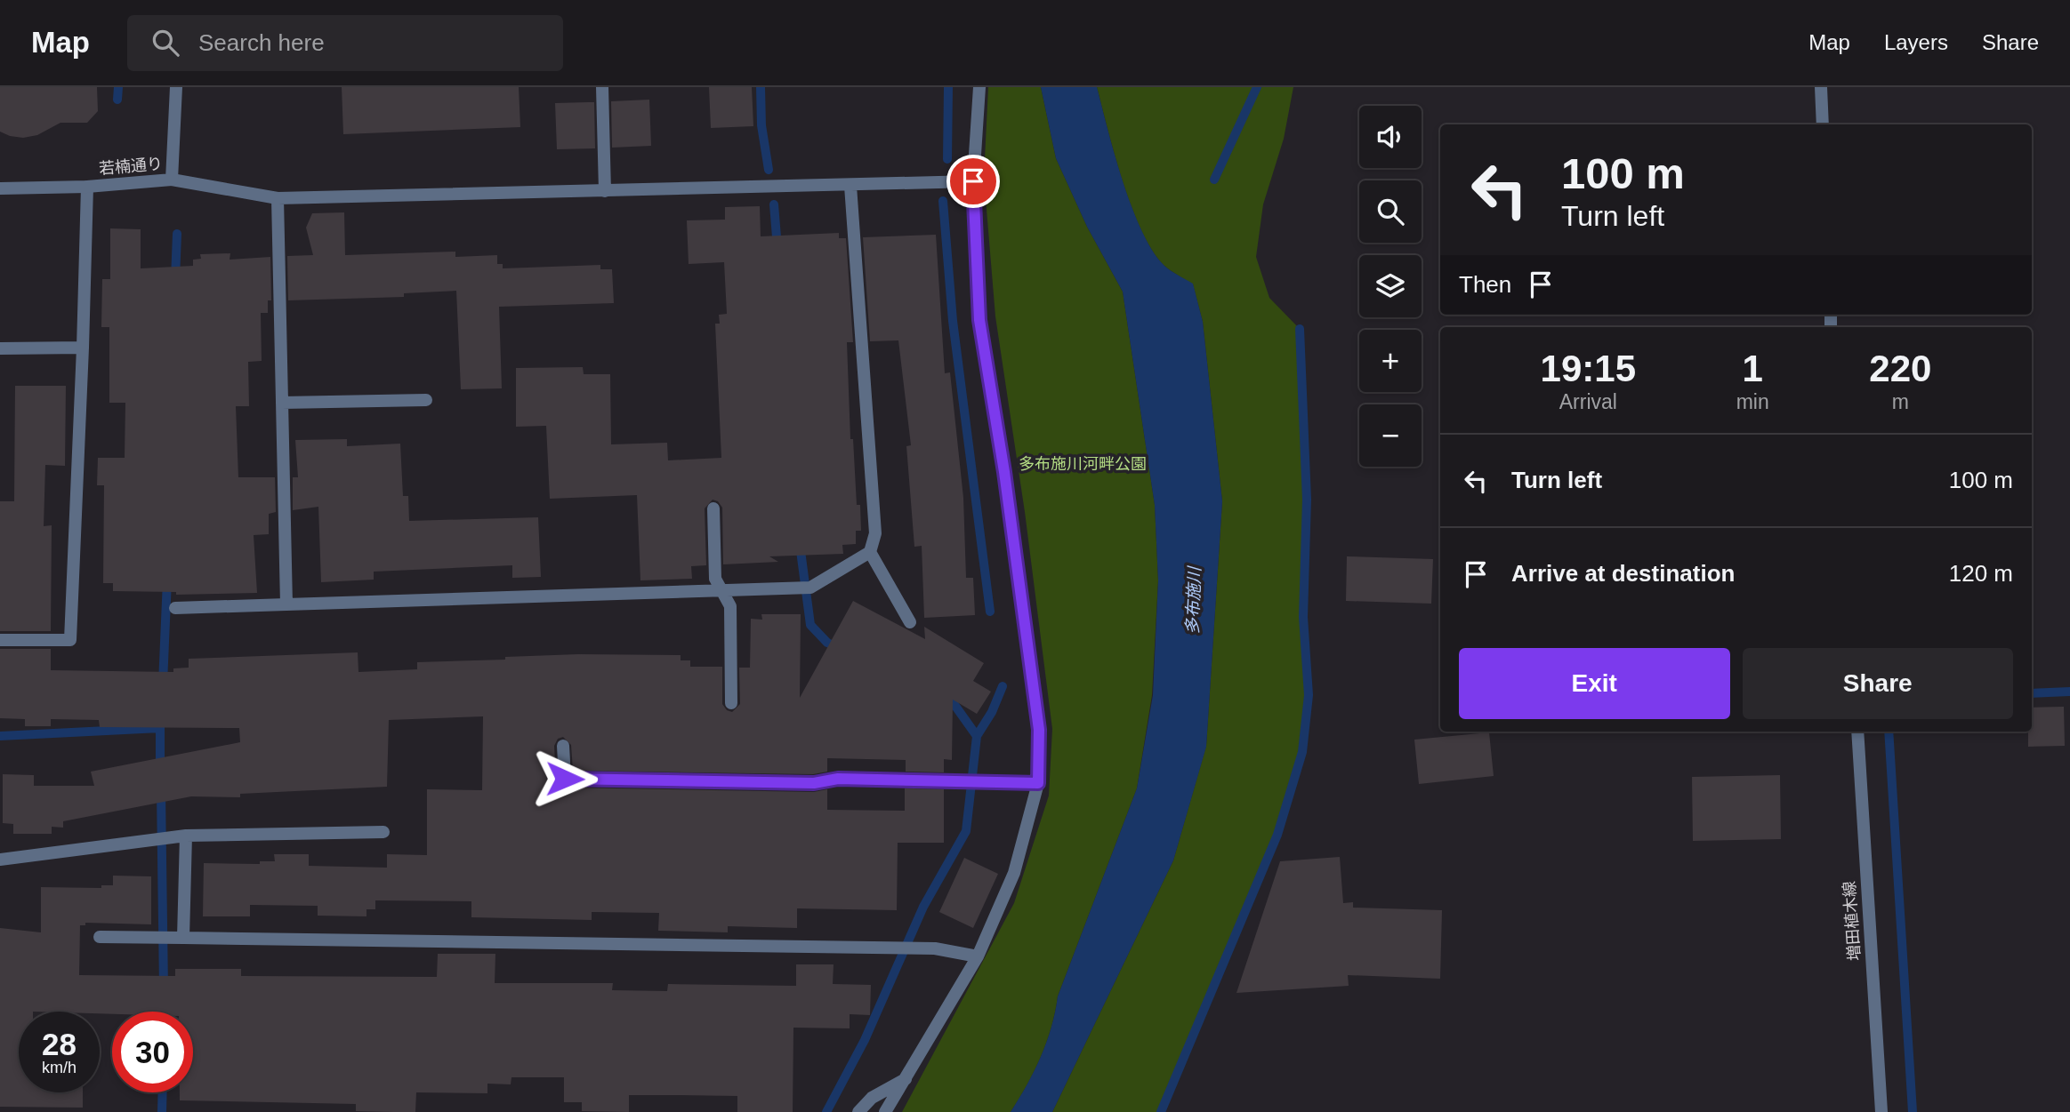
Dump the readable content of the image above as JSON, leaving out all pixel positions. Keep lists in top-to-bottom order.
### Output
{
  "streets": {
    "street": ["若楠通り", "増田植木線"]
  },
  "water": ["多布施川"],
  "parks": ["多布施川河畔公園"],
  "page": {
    "header": "Map",
    "search": "Search here",
    "nav": ["Map", "Layers", "Share"],
    "map_buttons": ["+", "−"],
    "turn": ["100 m", "Turn left"],
    "then": "Then",
    "eta": [
      "19:15",
      "Arrival",
      "1",
      "min",
      "220",
      "m"
    ],
    "list": [
      {
        "name": "Turn left",
        "value": "100 m"
      },
      {
        "name": "Arrive at destination",
        "value": "120 m"
      }
    ],
    "buttons": ["Exit", "Share"],
    "speed": "28 km/h",
    "limit": "30"
  }
}
